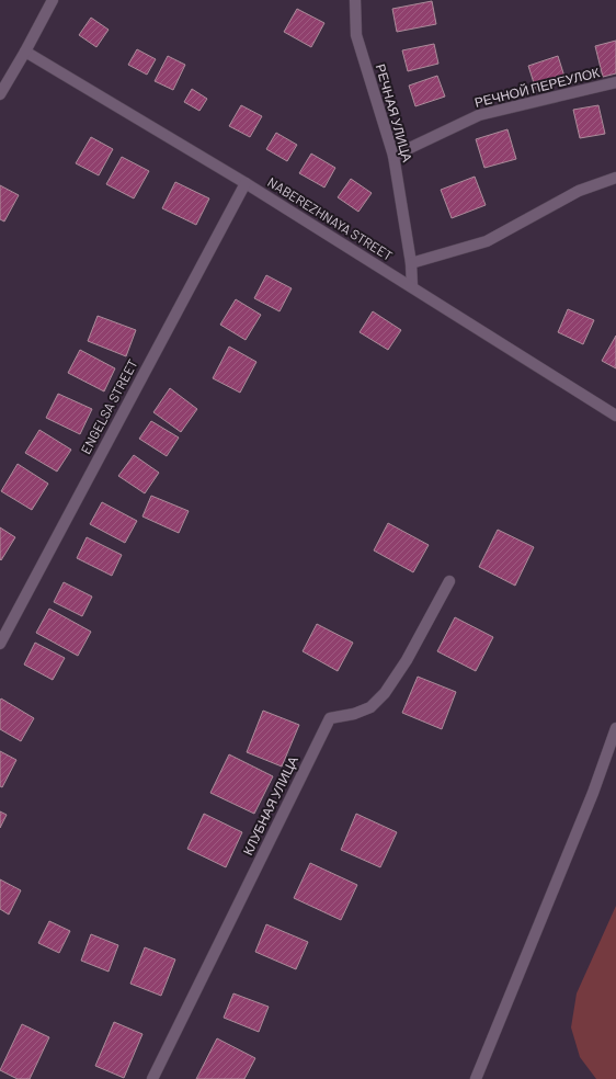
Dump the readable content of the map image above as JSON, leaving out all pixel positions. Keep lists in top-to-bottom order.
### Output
{
  "streets": {
    "street": [
      "РЕЧНОЙ ПЕРЕУЛОК",
      "РЕЧНАЯ УЛИЦА",
      "NABEREZHNAYA STREET",
      "ENGELSA STREET",
      "КЛУБНАЯ УЛИЦА"
    ]
  },
  "crossings": [
    ["РЕЧНОЙ ПЕРЕУЛОК", "РЕЧНАЯ УЛИЦА"],
    ["РЕЧНАЯ УЛИЦА", "NABEREZHNAYA STREET"],
    ["NABEREZHNAYA STREET", "ENGELSA STREET"]
  ]
}
